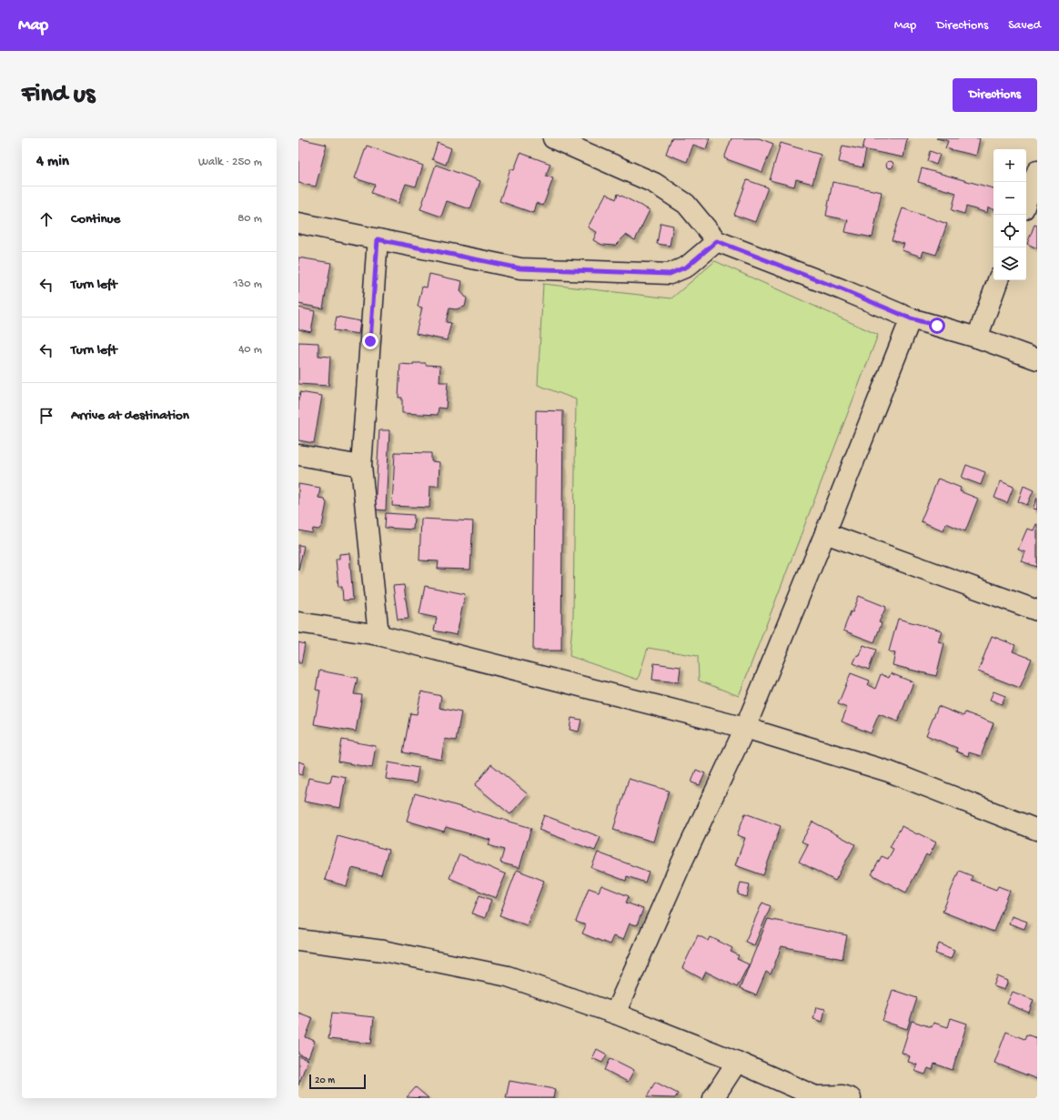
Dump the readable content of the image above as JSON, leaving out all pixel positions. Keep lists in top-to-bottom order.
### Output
{
  "scale_bar": "20 m",
  "page": {
    "header": "Map",
    "nav": ["Map", "Directions", "Saved"],
    "buttons": "Directions",
    "title": "Find us",
    "heading": ["4 min", "Walk · 250 m"],
    "map_buttons": ["+", "−"],
    "list": [
      ["Continue", "80 m"],
      ["Turn left", "130 m"],
      ["Turn left", "40 m"],
      "Arrive at destination"
    ],
    "scale": "20 m"
  }
}
